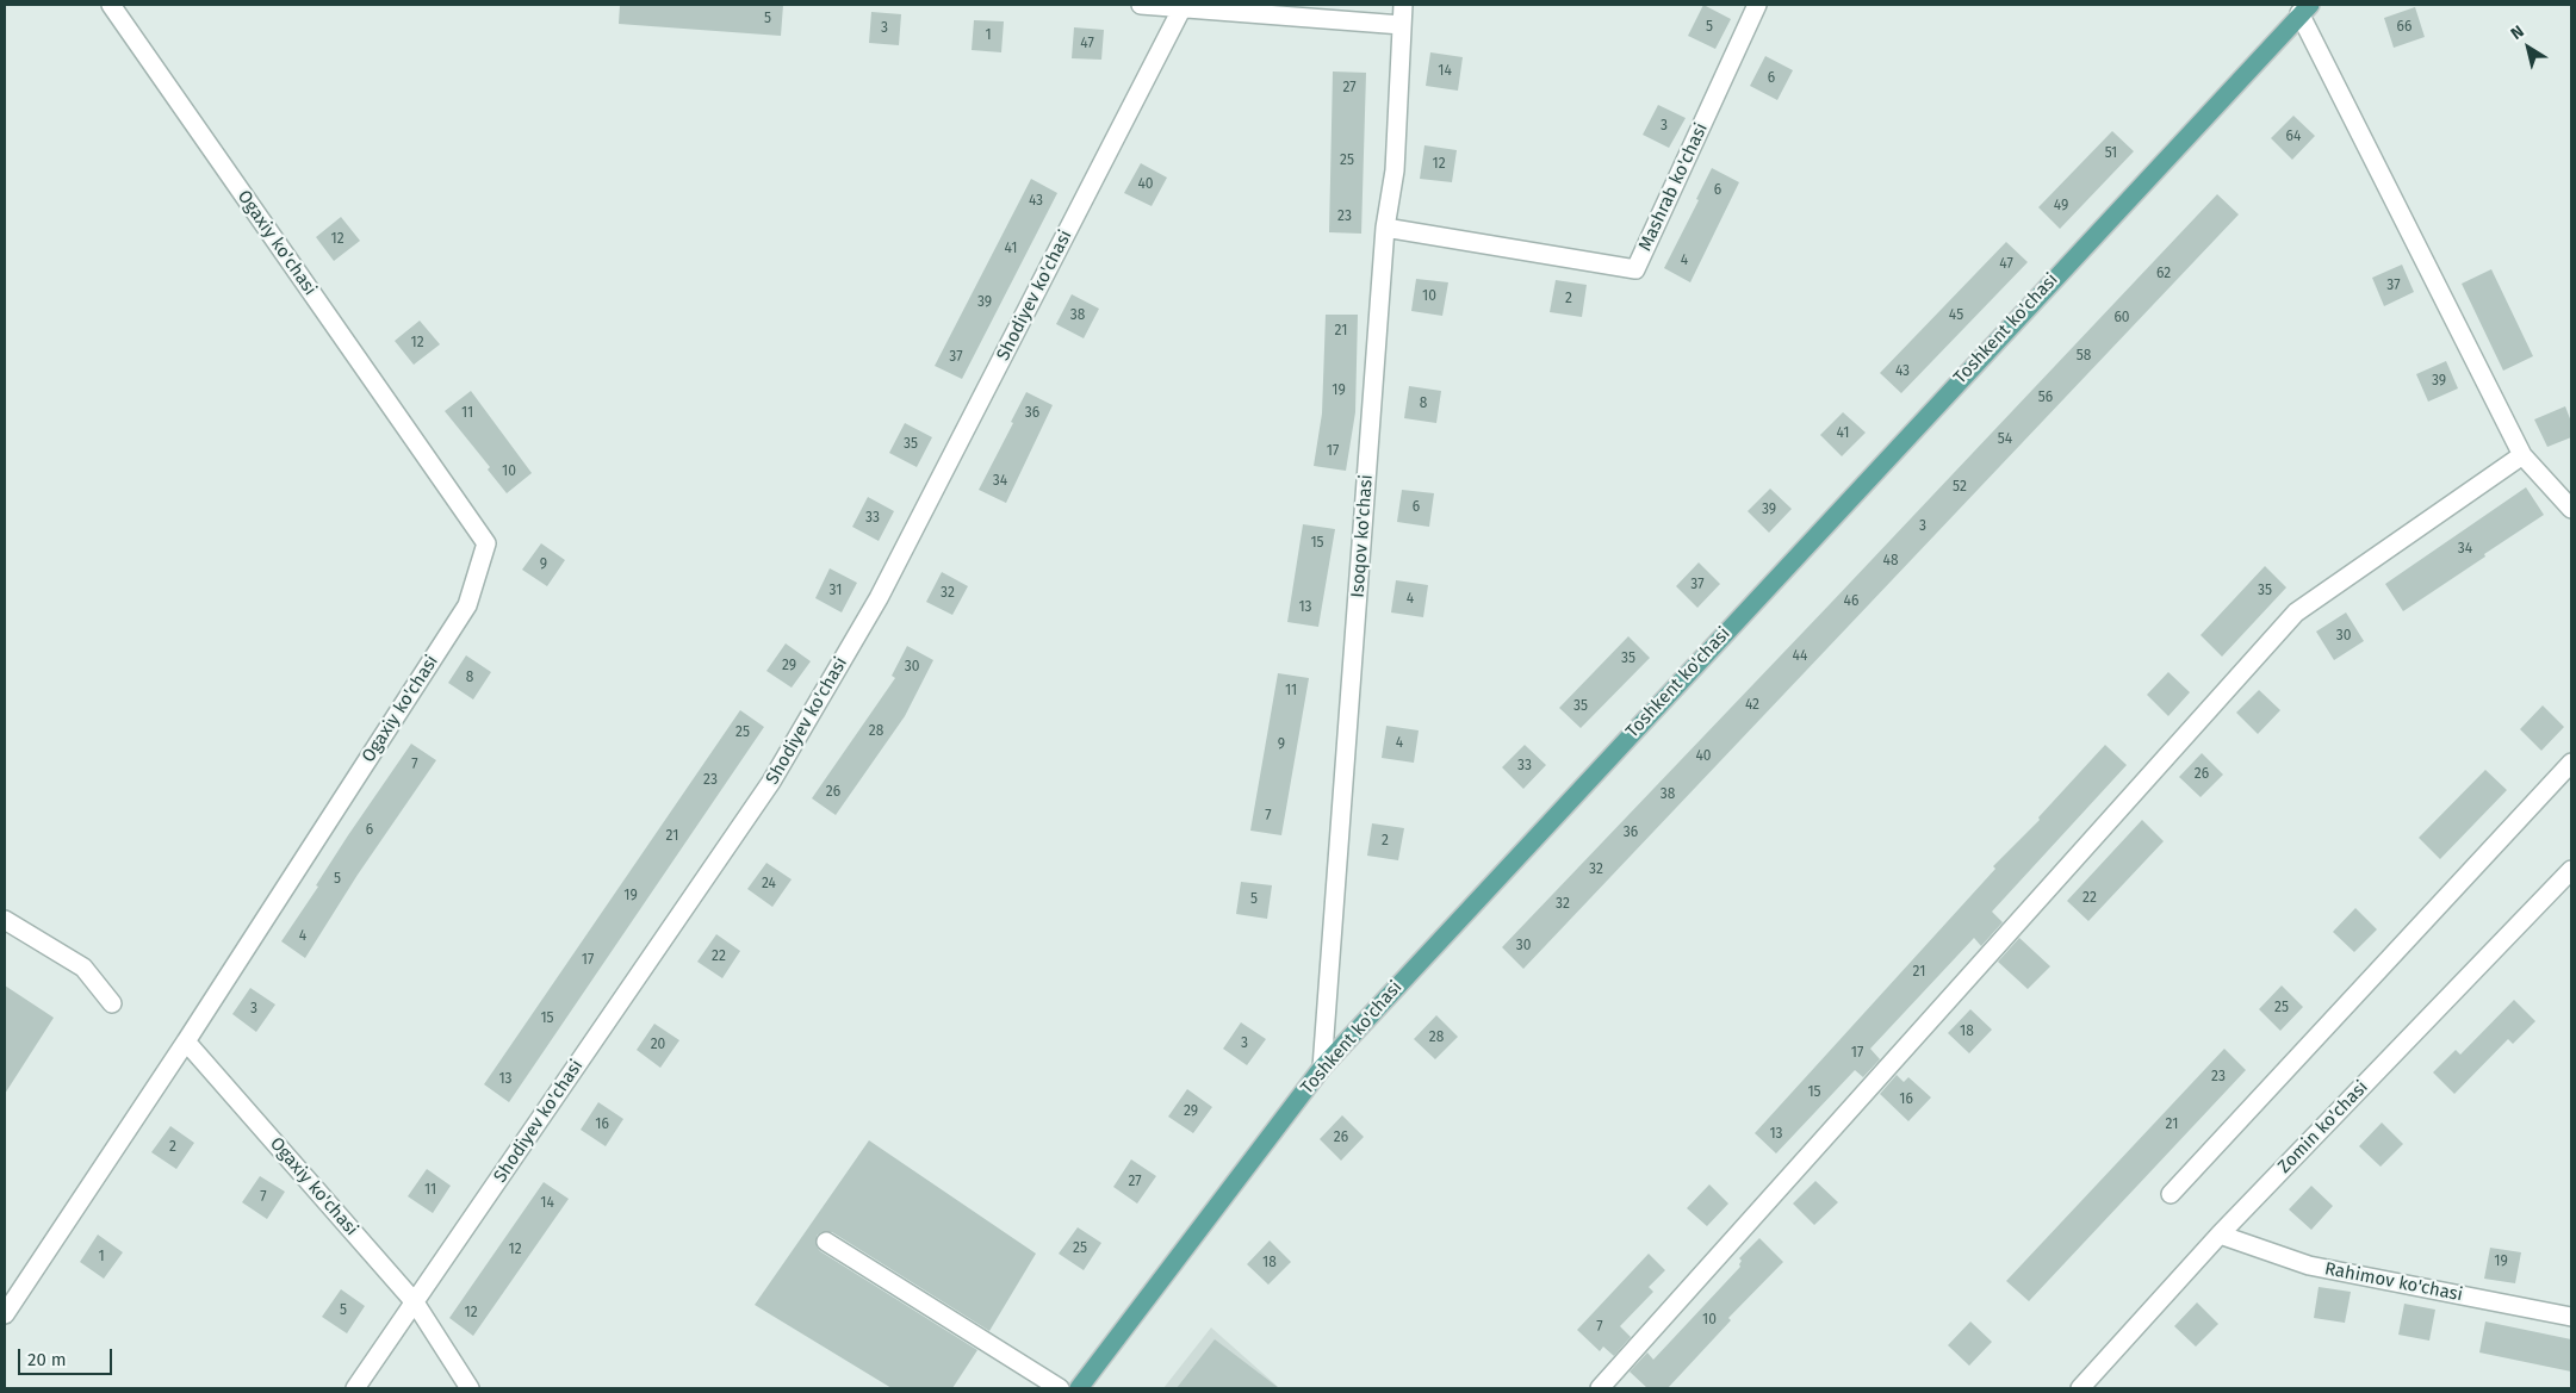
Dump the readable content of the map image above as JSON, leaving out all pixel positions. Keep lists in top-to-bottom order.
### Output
{
  "streets": {
    "main road": ["Toshkent ko'chasi"],
    "street": [
      "Mashrab ko'chasi",
      "Ogaxiy ko'chasi",
      "Shodiyev ko'chasi",
      "Isoqov ko'chasi",
      "Zomin ko'chasi",
      "Rahimov ko'chasi"
    ]
  },
  "crossings": [
    ["Mashrab ko'chasi", "Isoqov ko'chasi"],
    ["Ogaxiy ko'chasi", "Shodiyev ko'chasi"],
    ["Toshkent ko'chasi", "Isoqov ko'chasi"],
    ["Zomin ko'chasi", "Rahimov ko'chasi"]
  ],
  "house_numbers": [
    "5",
    "5",
    "66",
    "3",
    "1",
    "47",
    "14",
    "6",
    "27",
    "3",
    "64",
    "51",
    "25",
    "12",
    "40",
    "6",
    "43",
    "49",
    "23",
    "12",
    "41",
    "4",
    "47",
    "62",
    "37",
    "10",
    "2",
    "39",
    "38",
    "45",
    "60",
    "21",
    "12",
    "58",
    "37",
    "43",
    "39",
    "19",
    "56",
    "8",
    "11",
    "36",
    "41",
    "54",
    "35",
    "17",
    "10",
    "34",
    "52",
    "6",
    "39",
    "33",
    "3",
    "15",
    "34",
    "48",
    "9",
    "37",
    "31",
    "35",
    "32",
    "4",
    "46",
    "13",
    "30",
    "44",
    "35",
    "29",
    "30",
    "8",
    "11",
    "42",
    "35",
    "28",
    "25",
    "4",
    "9",
    "40",
    "7",
    "33",
    "26",
    "23",
    "26",
    "38",
    "7",
    "6",
    "36",
    "21",
    "2",
    "32",
    "5",
    "24",
    "19",
    "22",
    "5",
    "32",
    "4",
    "30",
    "22",
    "17",
    "21",
    "25",
    "3",
    "15",
    "18",
    "28",
    "3",
    "20",
    "17",
    "23",
    "13",
    "15",
    "16",
    "29",
    "16",
    "21",
    "13",
    "26",
    "2",
    "27",
    "11",
    "7",
    "14",
    "25",
    "12",
    "1",
    "19",
    "18",
    "5",
    "12",
    "10",
    "7"
  ],
  "scale_bar": "20 m",
  "north": "top left"
}
